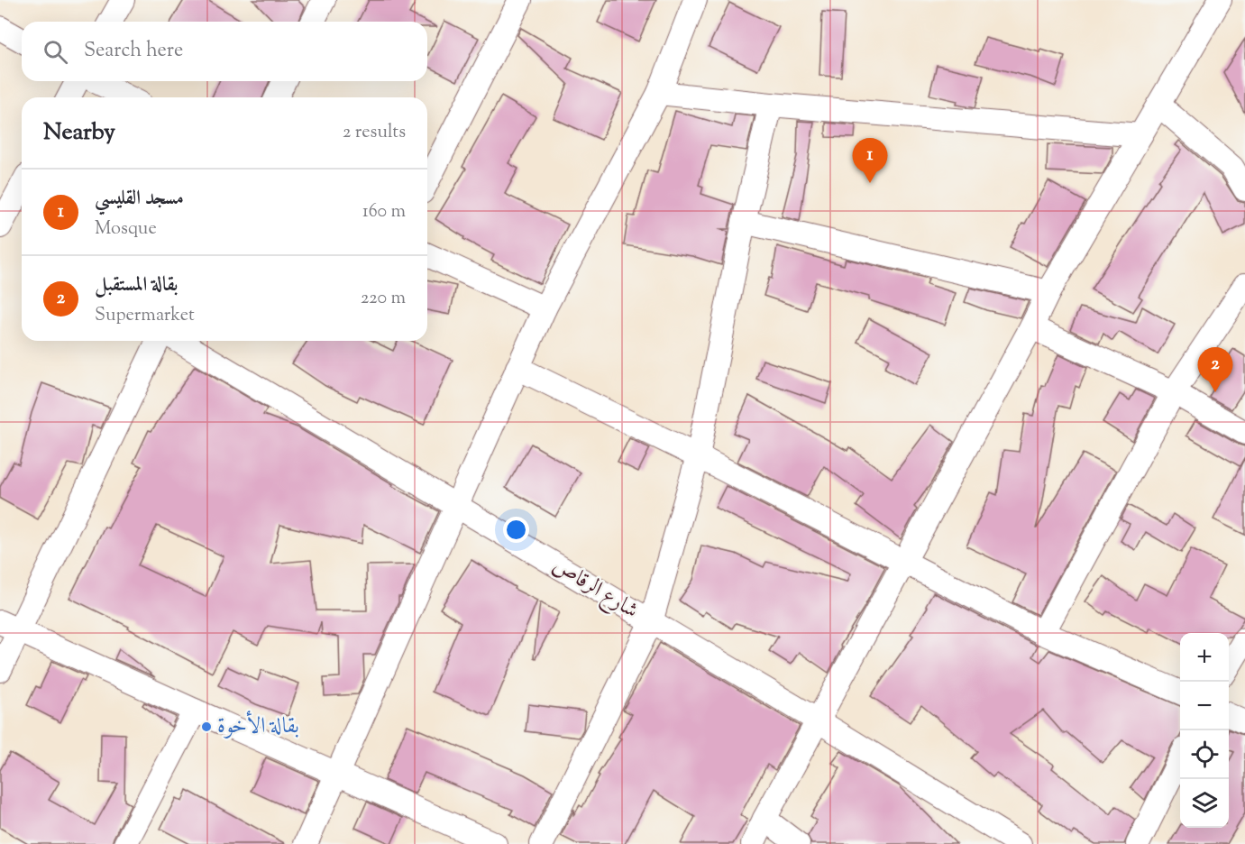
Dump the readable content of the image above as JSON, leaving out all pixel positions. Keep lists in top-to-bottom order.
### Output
{
  "streets": {
    "street": ["شارع الرقاص"]
  },
  "places": ["بقالة الأخوة"],
  "page": {
    "search": "Search here",
    "heading": ["Nearby", "2 results"],
    "pins": ["1", "2"],
    "list": [
      {
        "mark": "1",
        "name": "مسجد القليسي",
        "note": "Mosque",
        "value": "160 m"
      },
      {
        "mark": "2",
        "name": "بقالة المستقبل",
        "note": "Supermarket",
        "value": "220 m"
      }
    ],
    "map_buttons": ["+", "−"]
  }
}
